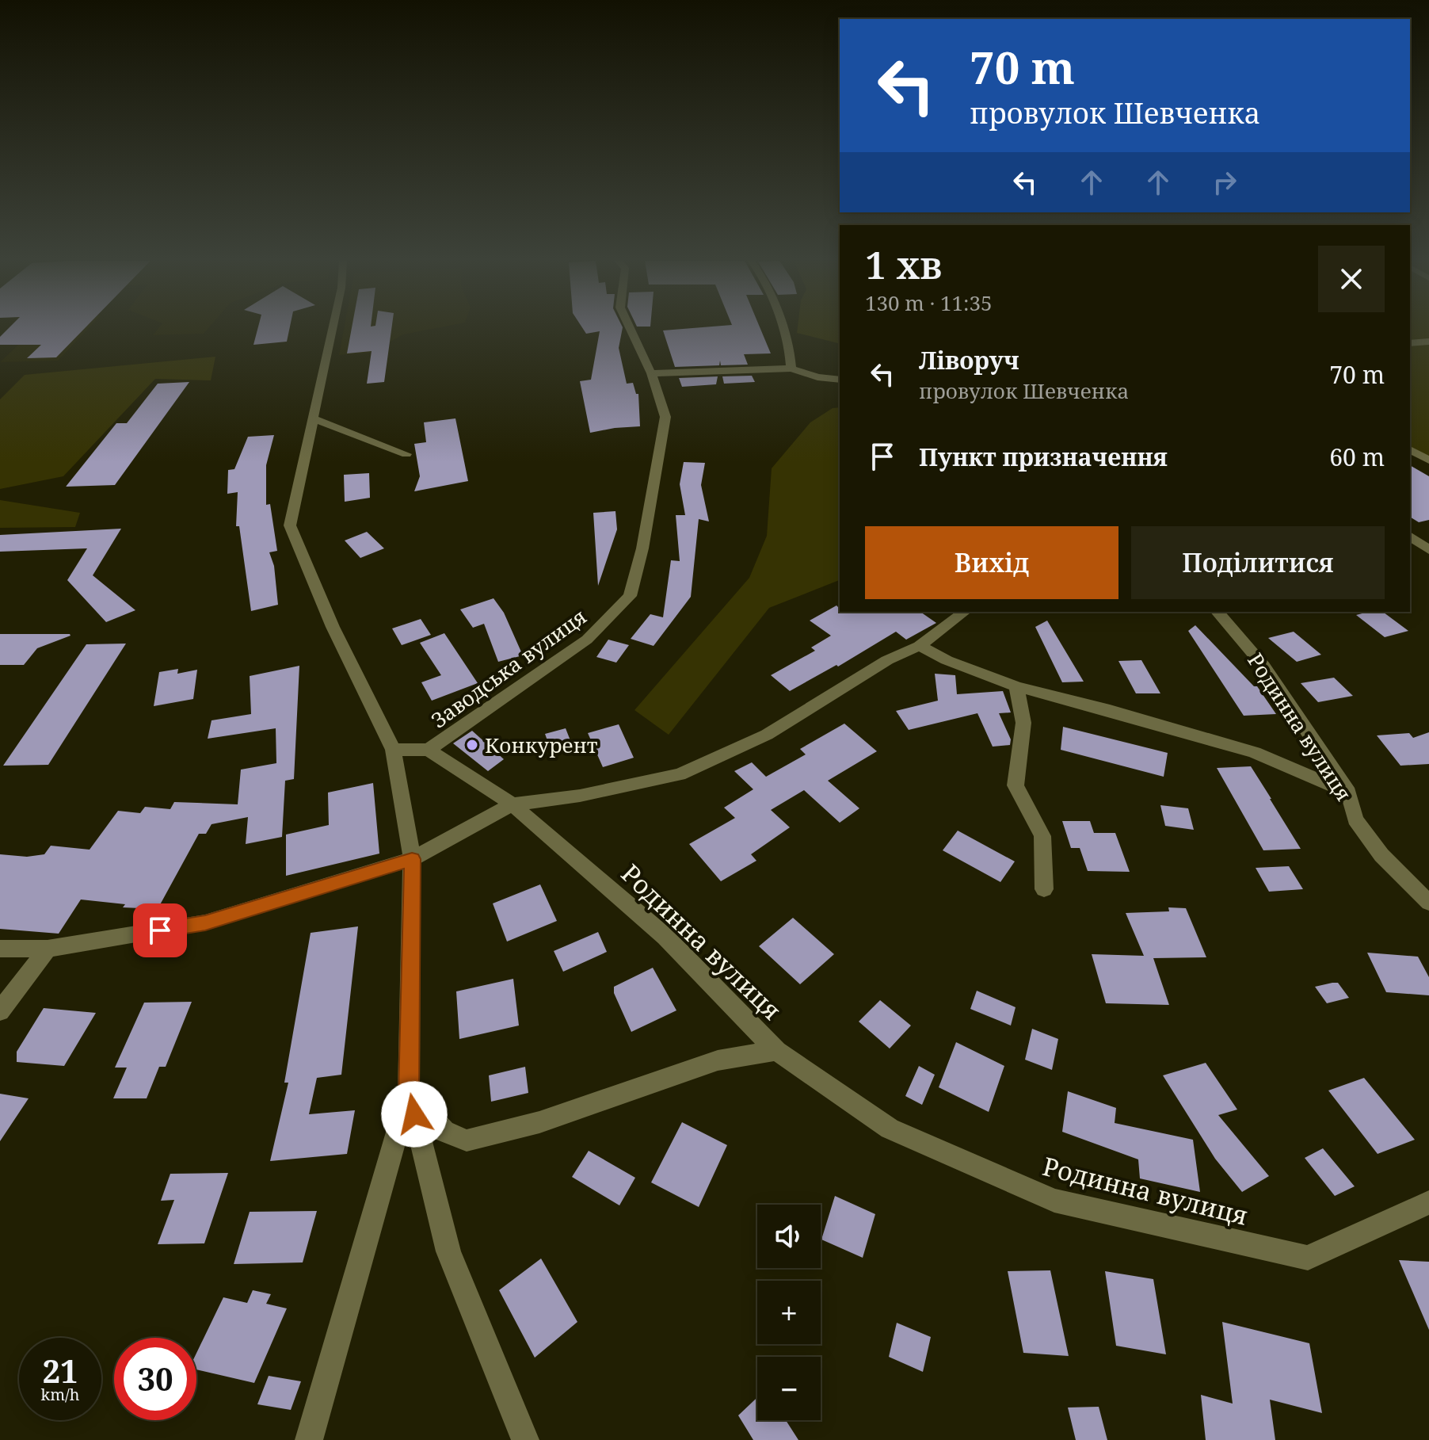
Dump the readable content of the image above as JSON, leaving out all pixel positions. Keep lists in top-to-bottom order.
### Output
{
  "streets": {
    "street": ["Заводська вулиця", "Родинна вулиця"]
  },
  "crossings": [
    ["Заводська вулиця", "Родинна вулиця"]
  ],
  "places": ["Конкурент"],
  "page": {
    "turn": ["70 m", "провулок Шевченка"],
    "heading": ["1 хв", "130 m · 11:35"],
    "list": [
      {
        "name": "Ліворуч",
        "note": "провулок Шевченка",
        "value": "70 m"
      },
      {
        "name": "Пункт призначення",
        "value": "60 m"
      }
    ],
    "buttons": ["Вихід", "Поділитися"],
    "map_buttons": ["+", "−"],
    "speed": "21 km/h",
    "limit": "30"
  }
}
